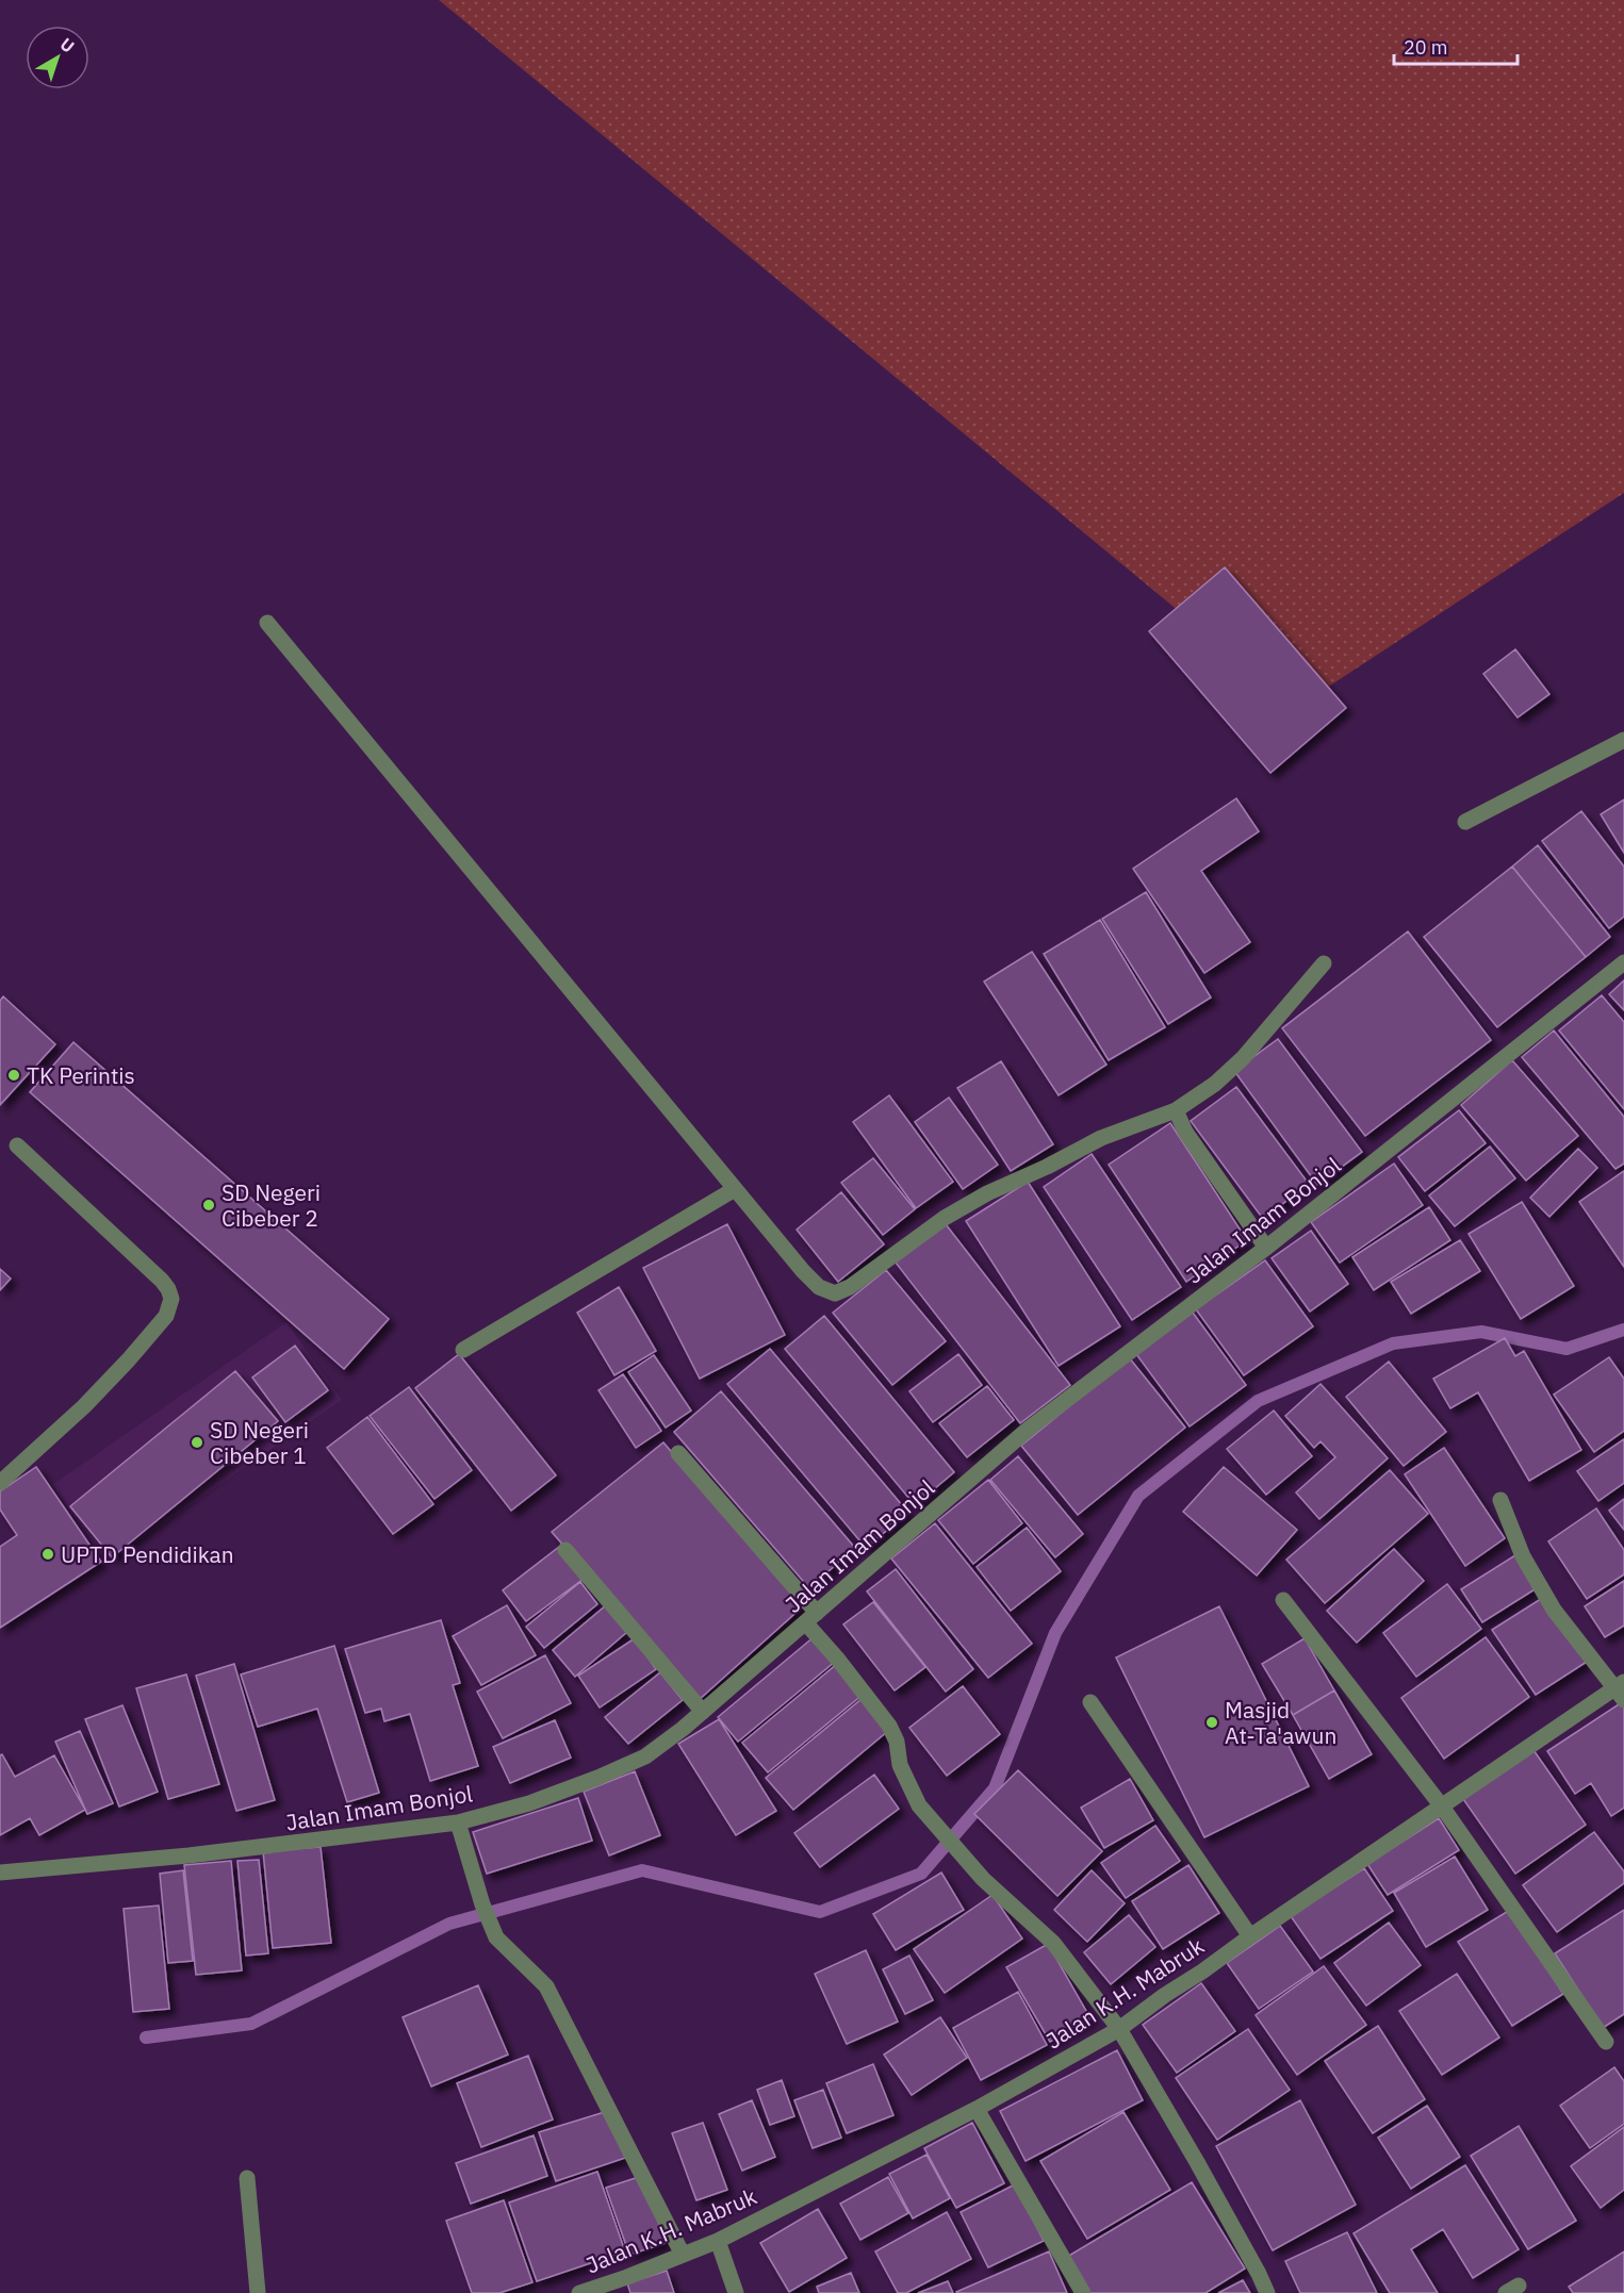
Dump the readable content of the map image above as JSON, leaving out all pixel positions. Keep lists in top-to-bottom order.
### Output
{
  "streets": {
    "street": ["Jalan Imam Bonjol", "Jalan K.H. Mabruk"]
  },
  "places": [
    "TK Perintis",
    "SD Negeri Cibeber 2",
    "SD Negeri Cibeber 1",
    "UPTD Pendidikan",
    "Masjid At-Ta'awun"
  ],
  "scale_bar": "20 m",
  "north": "top right"
}
